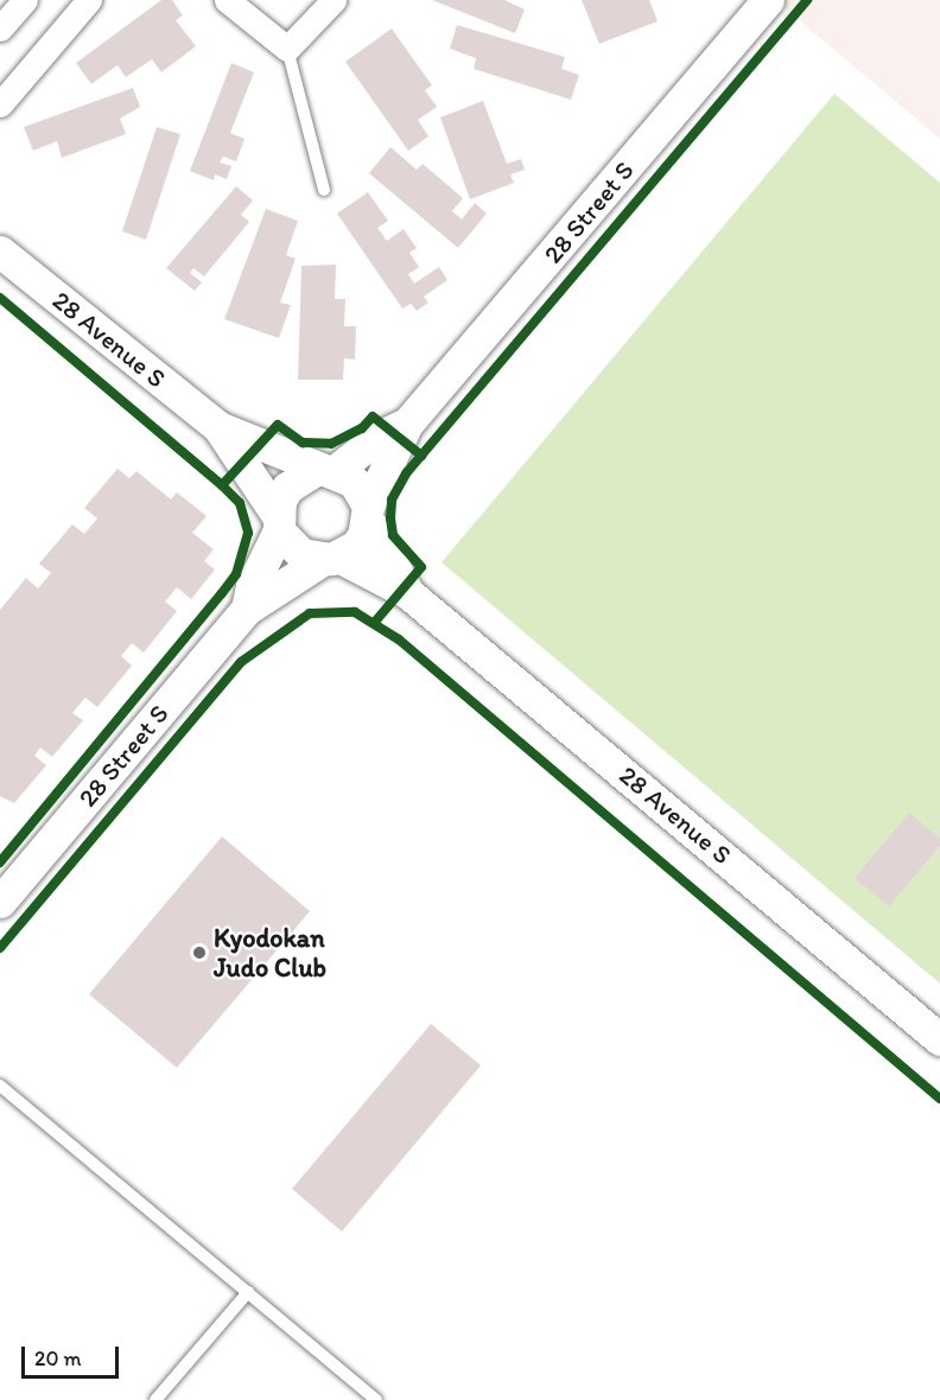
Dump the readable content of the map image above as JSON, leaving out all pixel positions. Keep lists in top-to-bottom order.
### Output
{
  "streets": {
    "street": ["28 Street S", "28 Avenue S"]
  },
  "places": ["Kyodokan Judo Club"],
  "scale_bar": "20 m"
}
